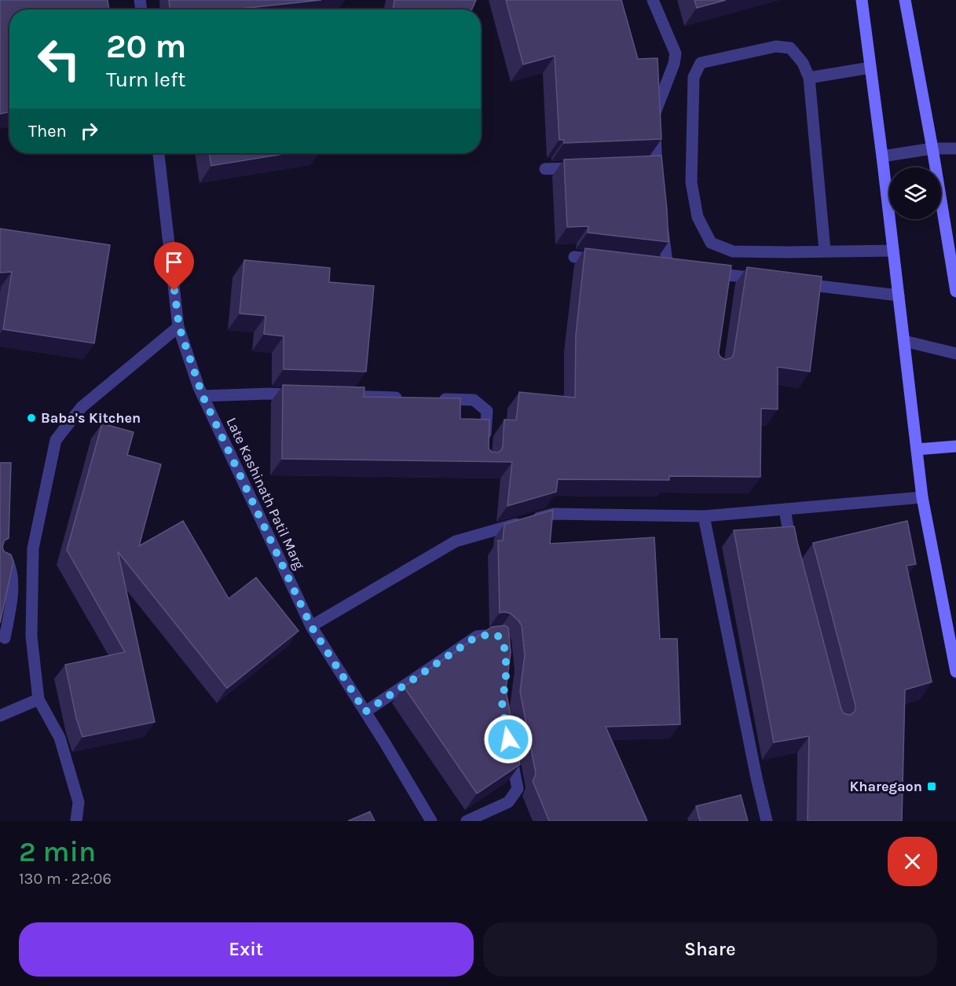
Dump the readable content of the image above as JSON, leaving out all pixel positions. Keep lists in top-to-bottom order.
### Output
{
  "streets": {
    "street": ["Late Kashinath Patil Marg"]
  },
  "places": {
    "other": ["Baba's Kitchen"],
    "transit": ["Kharegaon"]
  },
  "page": {
    "turn": ["20 m", "Turn left"],
    "then": "Then",
    "heading": ["2 min", "130 m · 22:06"],
    "buttons": ["Exit", "Share"]
  }
}
